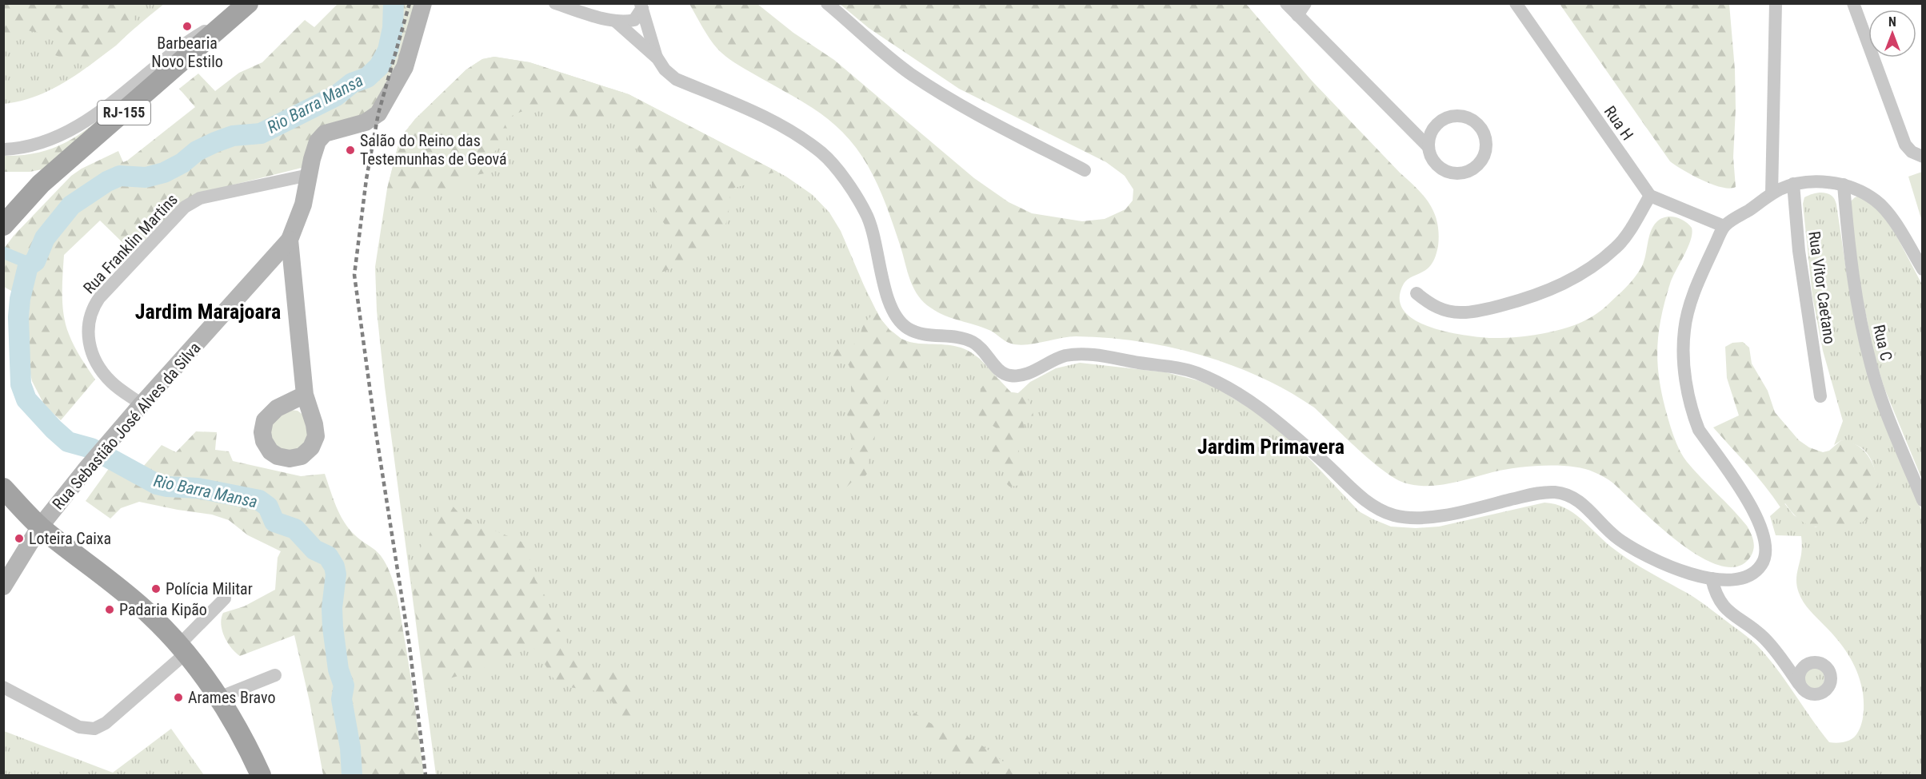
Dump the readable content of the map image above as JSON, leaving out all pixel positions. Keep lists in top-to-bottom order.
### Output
{
  "streets": {
    "main road": ["RJ-155"],
    "street": [
      "Rua H",
      "Rua Franklin Martins",
      "Rua Vitor Caetano",
      "Rua C",
      "Rua Sebastião José Alves da Silva"
    ]
  },
  "crossings": [
    ["Rua Franklin Martins", "Rua Sebastião José Alves da Silva"]
  ],
  "districts": ["Jardim Marajoara", "Jardim Primavera"],
  "water": ["Rio Barra Mansa"],
  "places": [
    "Barbearia Novo Estilo",
    "Salão do Reino das Testemunhas de Geová",
    "Loteira Caixa",
    "Polícia Militar",
    "Padaria Kipão",
    "Arames Bravo"
  ],
  "north": "top"
}
